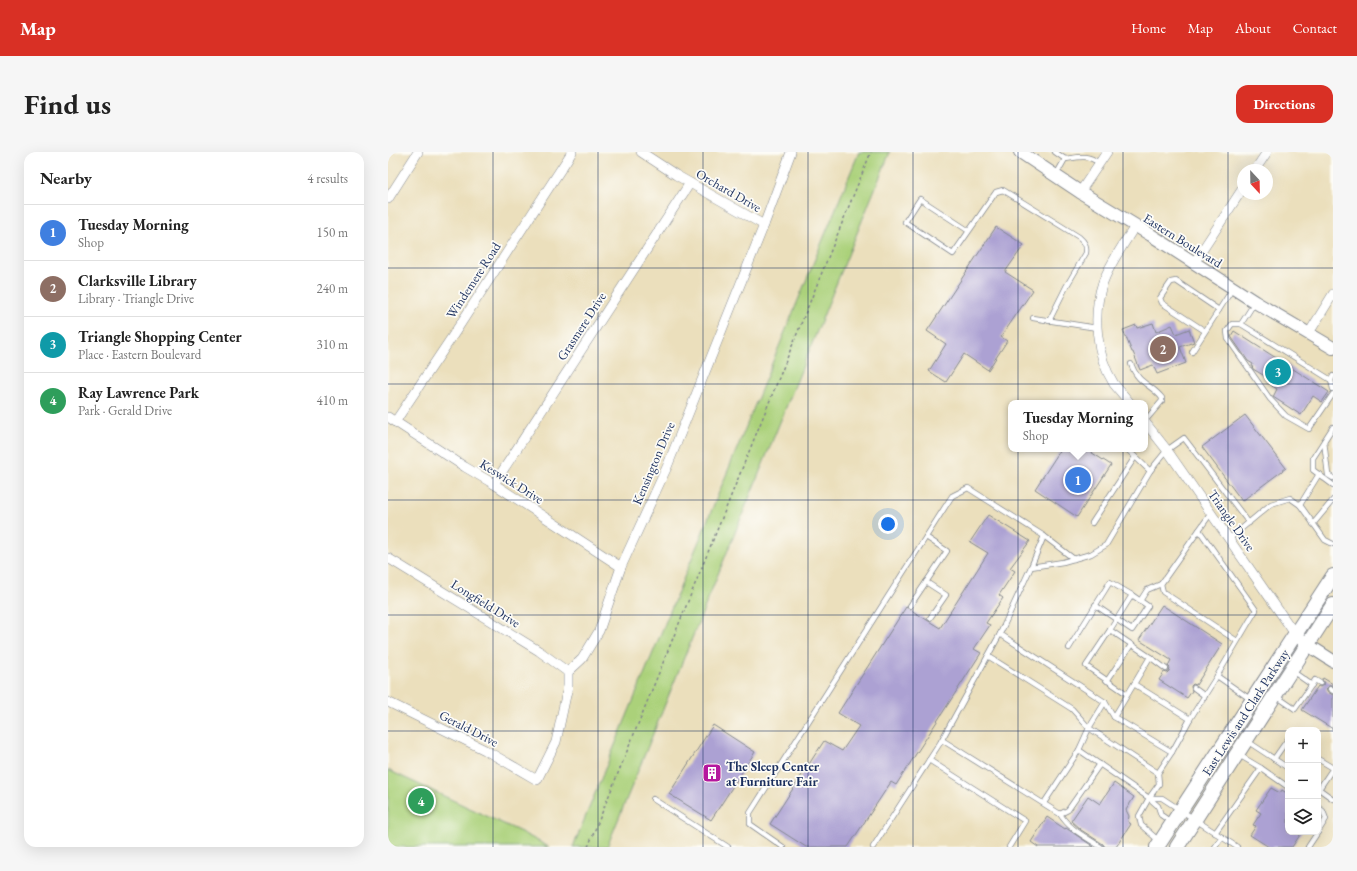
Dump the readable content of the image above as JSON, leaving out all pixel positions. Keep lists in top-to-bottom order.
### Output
{
  "streets": {
    "main road": ["Eastern Boulevard", "East Lewis and Clark Parkway"],
    "street": [
      "Orchard Drive",
      "Windemere Road",
      "Grasmere Drive",
      "Kensington Drive",
      "Keswick Drive",
      "Triangle Drive",
      "Longfield Drive",
      "Gerald Drive"
    ]
  },
  "crossings": [
    ["Orchard Drive", "Grasmere Drive"],
    ["Orchard Drive", "Kensington Drive"],
    ["Windemere Road", "Keswick Drive"],
    ["Grasmere Drive", "Keswick Drive"],
    ["Kensington Drive", "Keswick Drive"],
    ["Kensington Drive", "Longfield Drive"],
    ["Kensington Drive", "Gerald Drive"],
    ["Triangle Drive", "East Lewis and Clark Parkway"],
    ["Longfield Drive", "Gerald Drive"]
  ],
  "places": {
    "building": ["The Sleep Center at Furniture Fair"]
  },
  "north": "bottom",
  "page": {
    "header": "Map",
    "nav": [
      "Home",
      "Map",
      "About",
      "Contact"
    ],
    "buttons": "Directions",
    "title": "Find us",
    "heading": ["Nearby", "4 results"],
    "list": [
      {
        "mark": "1",
        "name": "Tuesday Morning",
        "note": "Shop",
        "value": "150 m"
      },
      {
        "mark": "2",
        "name": "Clarksville Library",
        "note": "Library · Triangle Drive",
        "value": "240 m"
      },
      {
        "mark": "3",
        "name": "Triangle Shopping Center",
        "note": "Place · Eastern Boulevard",
        "value": "310 m"
      },
      {
        "mark": "4",
        "name": "Ray Lawrence Park",
        "note": "Park · Gerald Drive",
        "value": "410 m"
      }
    ],
    "pins": [
      "2",
      "3",
      "1",
      "4"
    ],
    "popup": ["Tuesday Morning", "Shop"],
    "map_buttons": ["+", "−"]
  }
}
